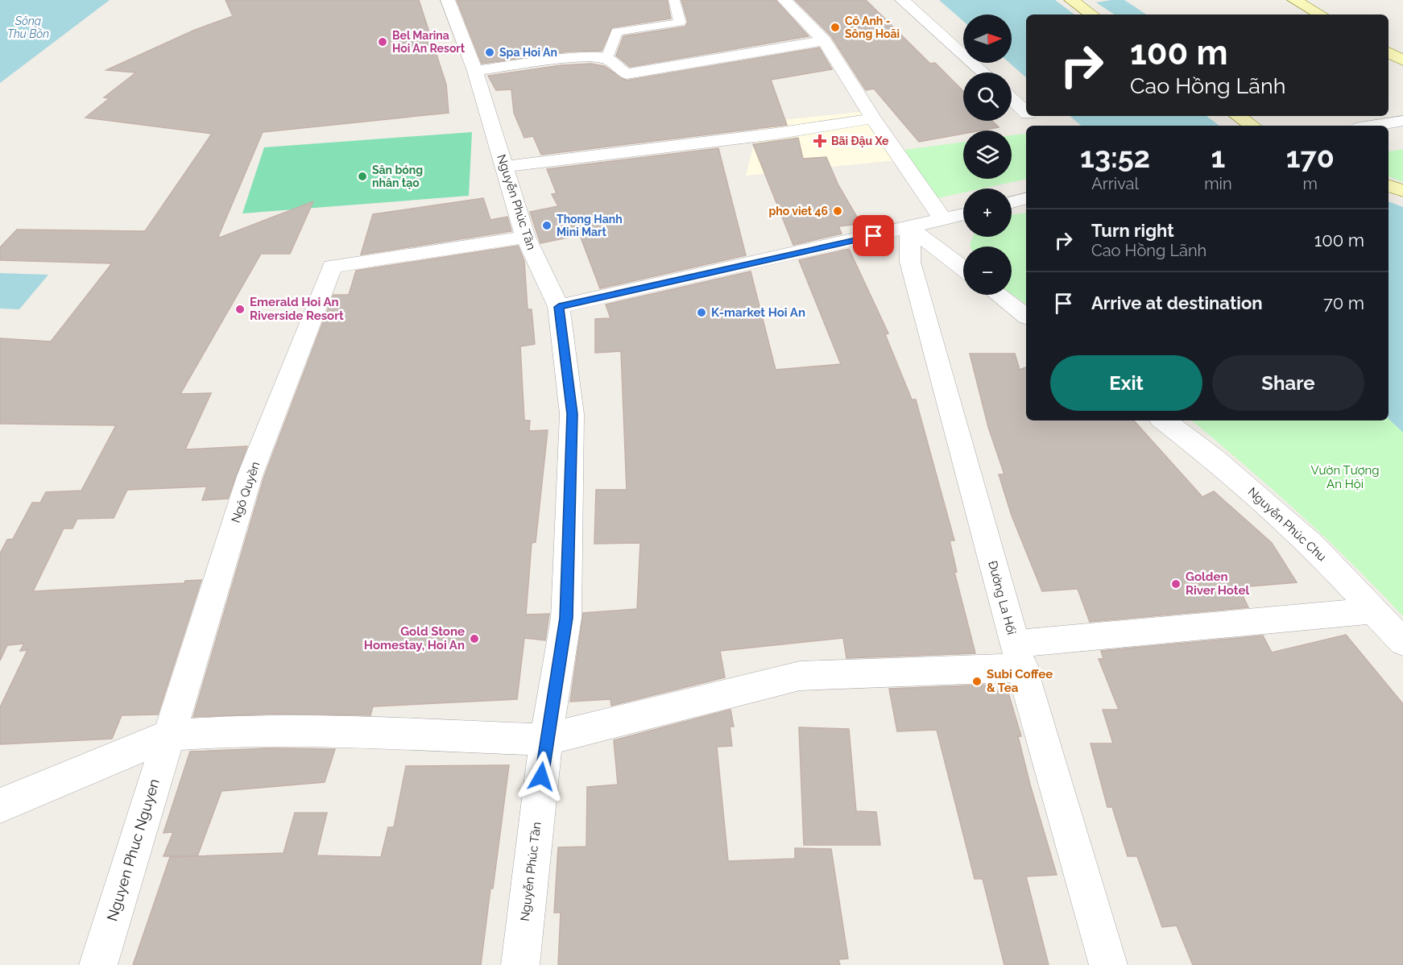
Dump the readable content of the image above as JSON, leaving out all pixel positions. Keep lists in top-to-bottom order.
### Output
{
  "streets": {
    "street": [
      "Nguyễn Phúc Tần",
      "Ngô Quyền",
      "Nguyễn Phúc Chu",
      "Đường La Hối",
      "Nguyen Phuc Nguyen"
    ]
  },
  "crossings": [
    ["Nguyễn Phúc Tần", "Ngô Quyền"],
    ["Ngô Quyền", "Nguyen Phuc Nguyen"]
  ],
  "water": ["Sông Thu Bồn"],
  "parks": ["Vườn Tượng An Hội"],
  "places": {
    "other": [
      "Cô Anh - Sông Hoāi",
      "Bel Marina Hoi An Resort",
      "Spa Hoi An",
      "Sân bóng nhân tạo",
      "pho viet 46",
      "Thong Hanh Mini Mart",
      "Emerald Hoi An Riverside Resort",
      "K-market Hoi An",
      "Golden River Hotel",
      "Gold Stone Homestay, Hoi An",
      "Subi Coffee & Tea"
    ],
    "health": ["Bãi Đậu Xe"]
  },
  "north": "right",
  "page": {
    "map_buttons": ["+", "−"],
    "turn": ["100 m", "Cao Hồng Lãnh"],
    "eta": [
      "13:52",
      "Arrival",
      "1",
      "min",
      "170",
      "m"
    ],
    "list": [
      {
        "name": "Turn right",
        "note": "Cao Hồng Lãnh",
        "value": "100 m"
      },
      {
        "name": "Arrive at destination",
        "value": "70 m"
      }
    ],
    "buttons": ["Exit", "Share"]
  }
}
